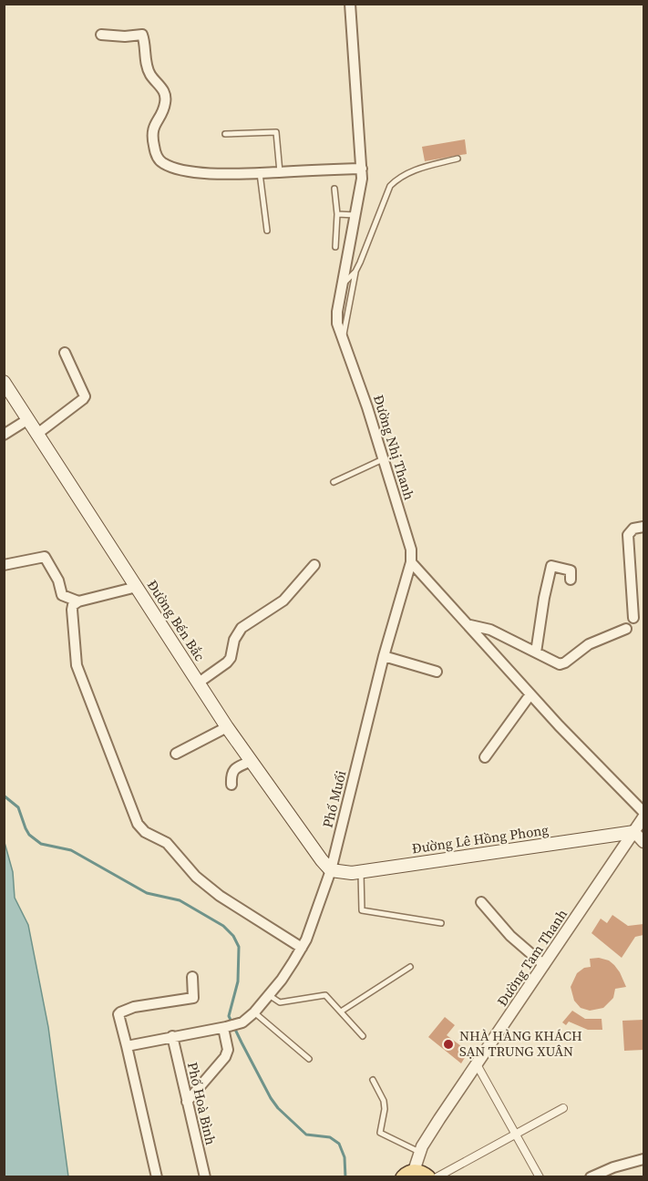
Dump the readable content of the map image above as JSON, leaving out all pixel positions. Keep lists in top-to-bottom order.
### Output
{
  "streets": {
    "main road": ["Đường Bến Bắc", "Đường Lê Hồng Phong"],
    "street": [
      "Đường Nhị Thanh",
      "Phố Muối",
      "Đường Tam Thanh",
      "Phố Hoà Bình"
    ]
  },
  "crossings": [
    ["Đường Nhị Thanh", "Phố Muối"],
    ["Đường Bến Bắc", "Phố Muối"],
    ["Đường Bến Bắc", "Đường Lê Hồng Phong"],
    ["Phố Muối", "Đường Lê Hồng Phong"],
    ["Đường Lê Hồng Phong", "Đường Tam Thanh"]
  ],
  "places": ["NHÀ HÀNG KHÁCH SẠN TRUNG XUÂN"]
}
